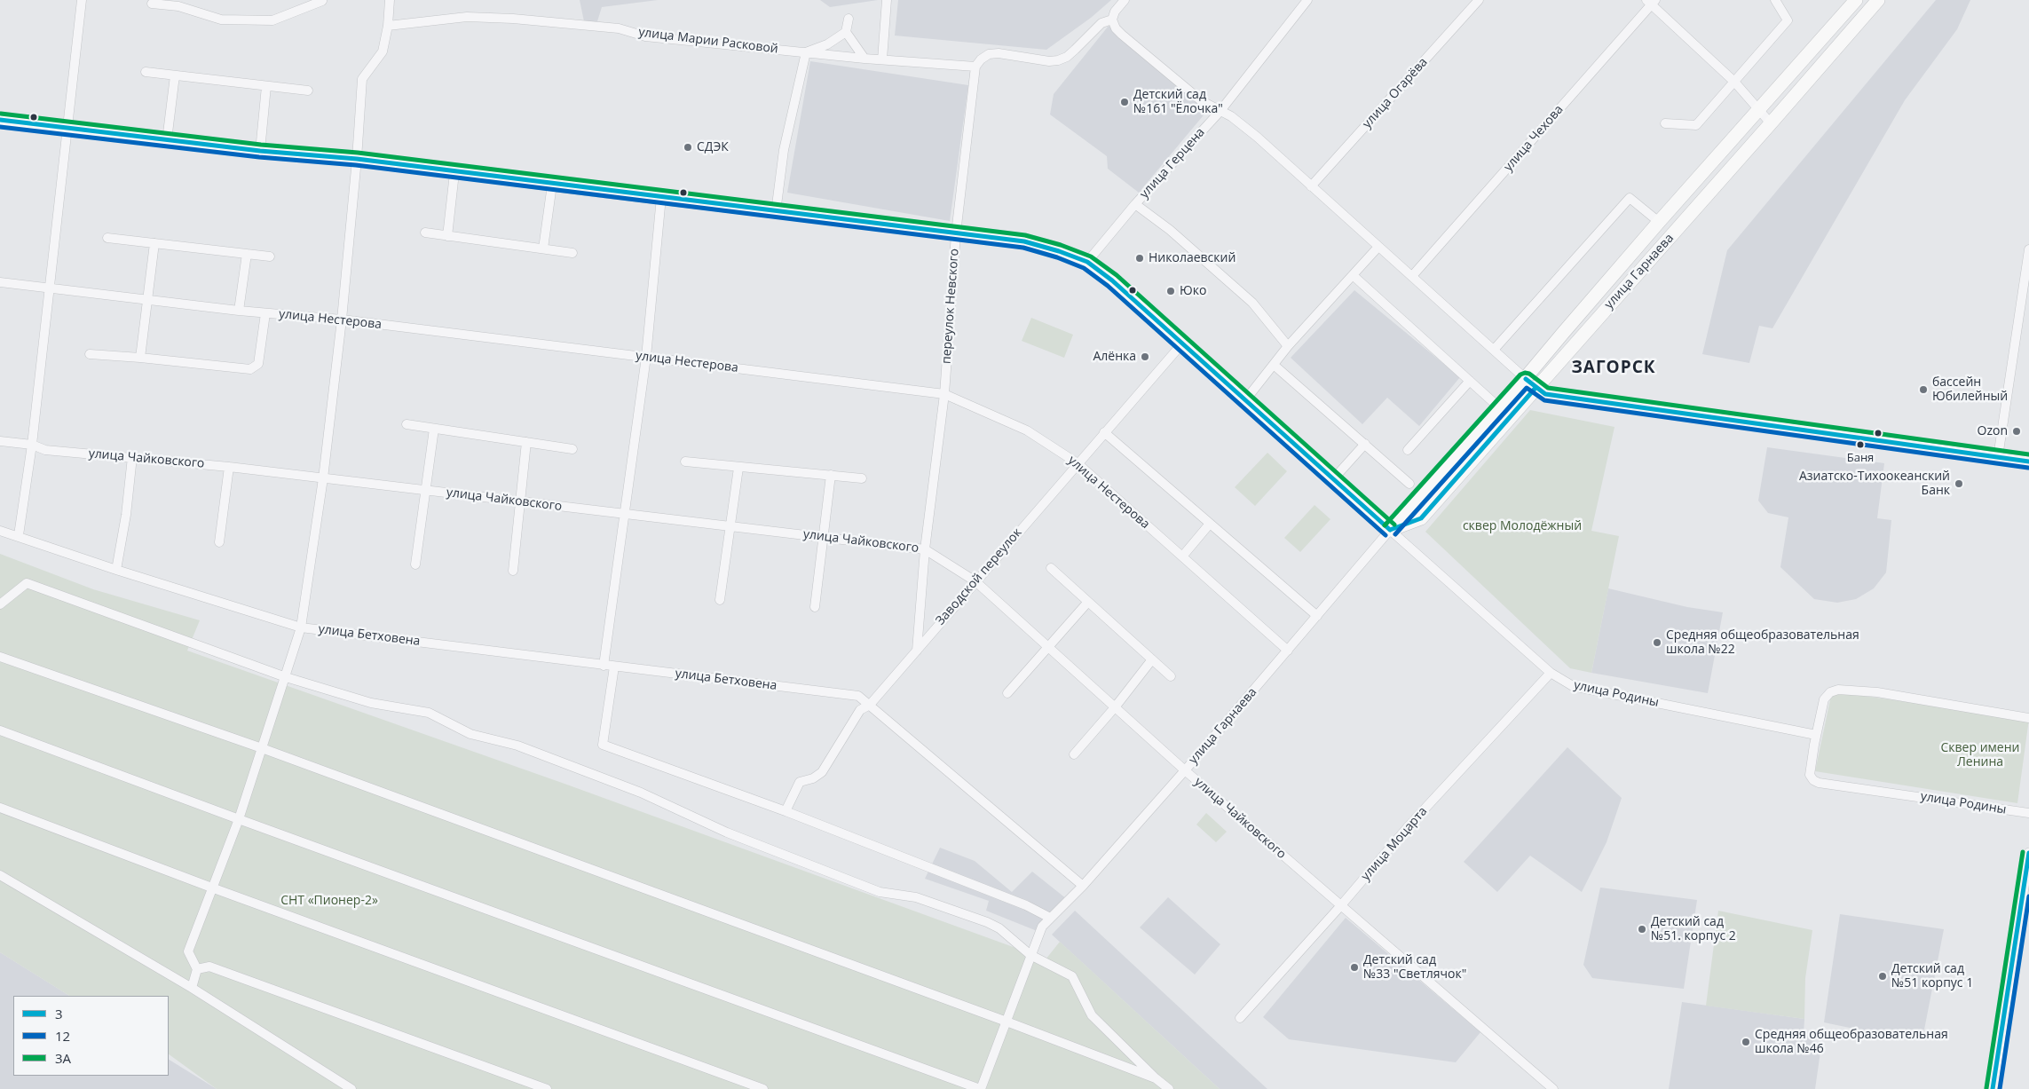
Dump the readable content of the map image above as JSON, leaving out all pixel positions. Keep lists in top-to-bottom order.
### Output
{
  "streets": {
    "main road": ["улица Гарнаева"],
    "street": [
      "улица Марии Расковой",
      "улица Огарёва",
      "улица Чехова",
      "улица Герцена",
      "переулок Невского",
      "улица Нестерова",
      "улица Чайковского",
      "Заводской переулок",
      "улица Бетховена",
      "улица Родины",
      "улица Моцарта"
    ]
  },
  "crossings": [
    ["улица Марии Расковой", "переулок Невского"],
    ["улица Гарнаева", "улица Нестерова"],
    ["улица Гарнаева", "улица Чайковского"],
    ["улица Гарнаева", "улица Бетховена"],
    ["улица Гарнаева", "улица Родины"],
    ["переулок Невского", "улица Нестерова"],
    ["переулок Невского", "улица Чайковского"],
    ["переулок Невского", "Заводской переулок"],
    ["улица Нестерова", "Заводской переулок"],
    ["улица Чайковского", "Заводской переулок"],
    ["улица Чайковского", "улица Моцарта"],
    ["Заводской переулок", "улица Бетховена"],
    ["улица Родины", "улица Моцарта"]
  ],
  "districts": ["ЗАГОРСК"],
  "parks": ["сквер Молодёжный", "Сквер имени Ленина", "СНТ «Пионер-2»"],
  "places": [
    "Детский сад №161 \"Ёлочка\"",
    "СДЭК",
    "Николаевский",
    "Юко",
    "Алёнка",
    "бассейн Юбилейный",
    "Ozon",
    "Баня",
    "Азиатско-Тихоокеанский Банк",
    "Средняя общеобразовательная школа №22",
    "Детский сад №51. корпус 2",
    "Детский сад №33 \"Светлячок\"",
    "Детский сад №51 корпус 1",
    "Средняя общеобразовательная школа №46"
  ],
  "lines": ["transit line 3А", "transit line 3", "transit line 12"],
  "legend": ["3", "12", "3А"]
}
